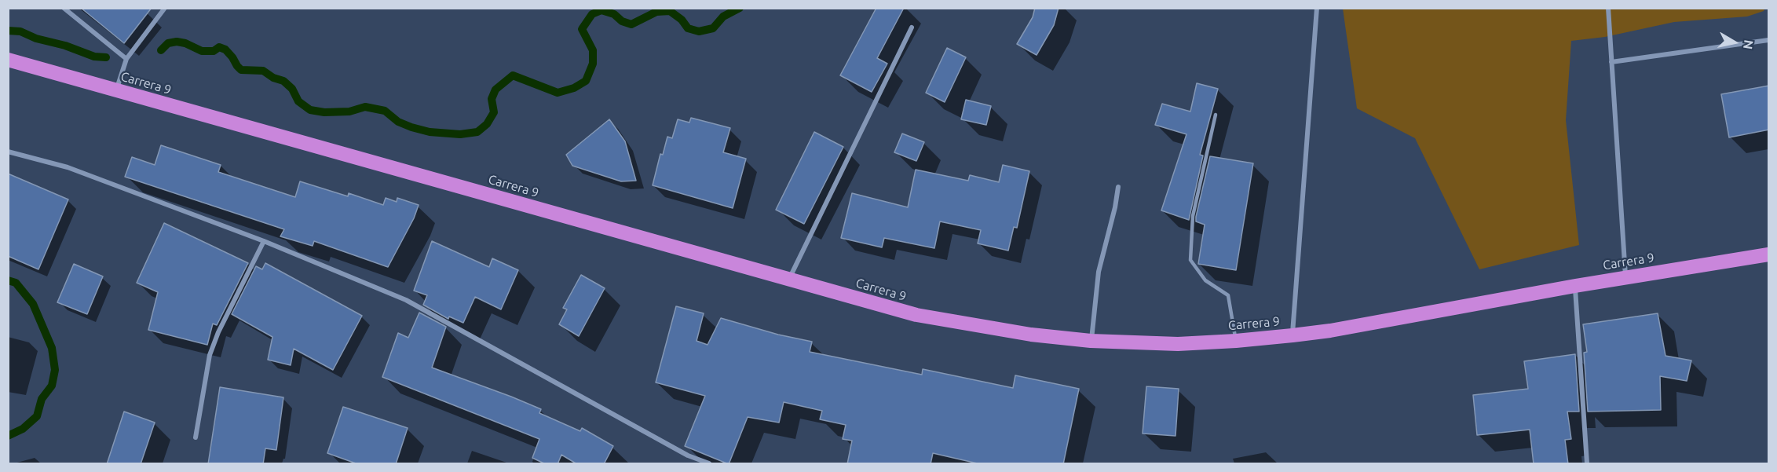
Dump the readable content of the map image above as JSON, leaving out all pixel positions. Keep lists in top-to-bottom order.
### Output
{
  "streets": {
    "highway": ["Carrera 9"]
  },
  "north": "right"
}
